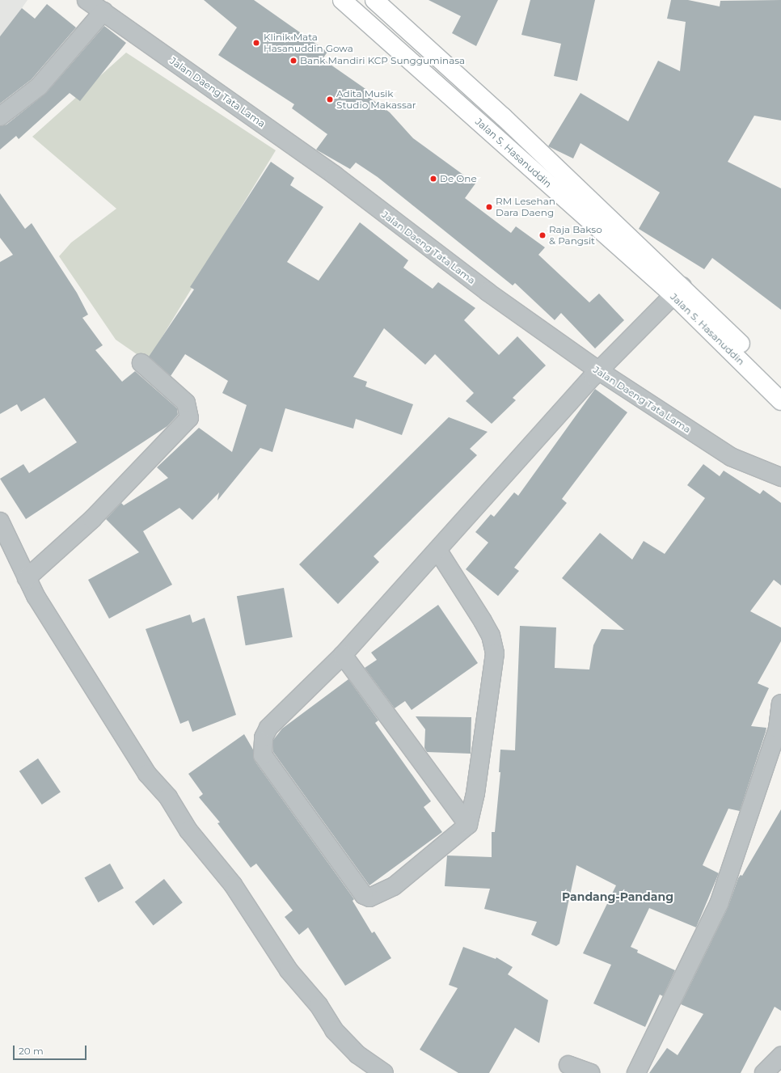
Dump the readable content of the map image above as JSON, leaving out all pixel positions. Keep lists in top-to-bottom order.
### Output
{
  "streets": {
    "highway": ["Jalan S. Hasanuddin"],
    "street": ["Jalan Daeng Tata Lama"]
  },
  "districts": ["Pandang-Pandang"],
  "places": [
    "Klinik Mata Hasanuddin Gowa",
    "Bank Mandiri KCP Sungguminasa",
    "Adita Musik Studio Makassar",
    "De One",
    "RM Lesehan Dara Daeng",
    "Raja Bakso & Pangsit"
  ],
  "scale_bar": "20 m"
}
